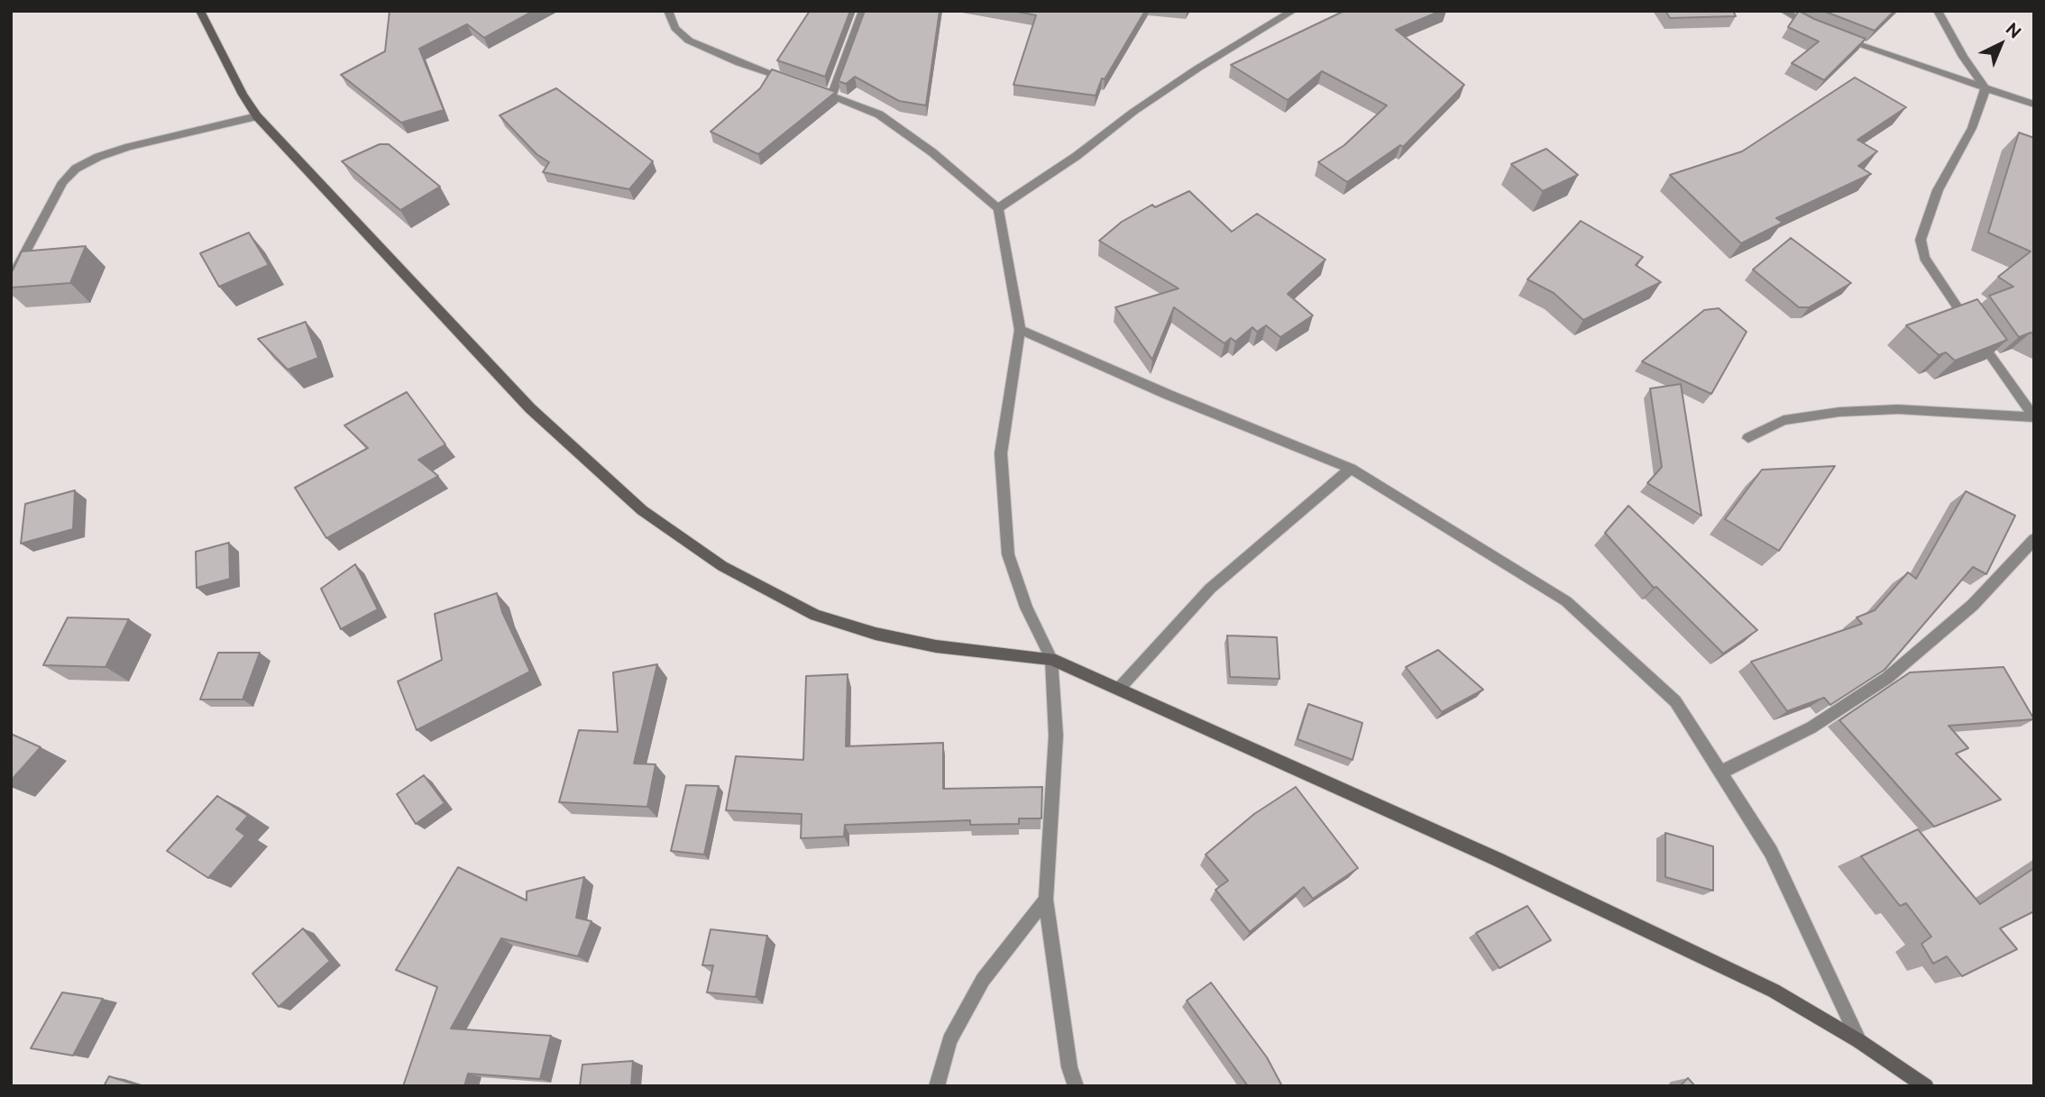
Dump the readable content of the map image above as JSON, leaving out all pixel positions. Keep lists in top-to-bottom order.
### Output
{
  "north": "top right"
}
